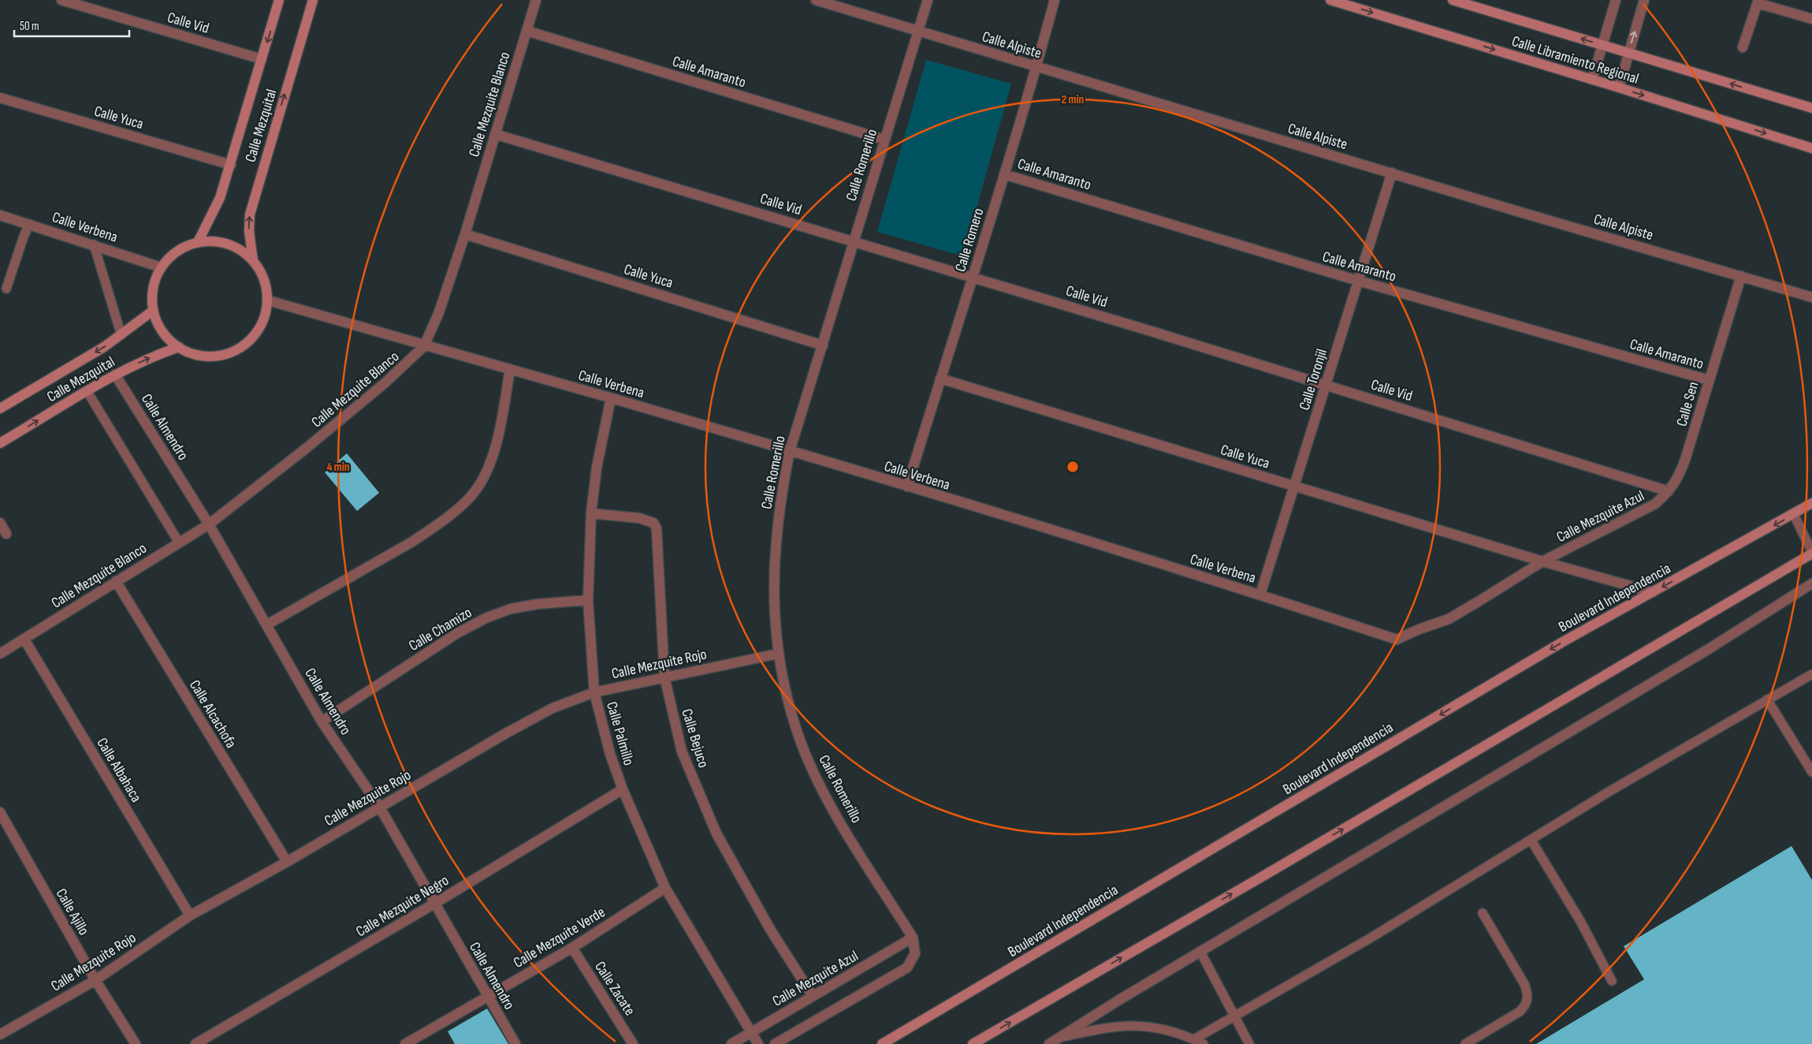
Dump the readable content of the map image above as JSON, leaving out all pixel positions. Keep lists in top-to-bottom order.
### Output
{
  "streets": {
    "main road": ["Calle Libramiento Regional", "Calle Mezquital", "Boulevard Independencia"],
    "street": [
      "Calle Vid",
      "Calle Alpiste",
      "Calle Amaranto",
      "Calle Mezquite Blanco",
      "Calle Yuca",
      "Calle Romerillo",
      "Calle Verbena",
      "Calle Romero",
      "Calle Toronjil",
      "Calle Sen",
      "Calle Almendro",
      "Calle Mezquite Azul",
      "Calle Chamizo",
      "Calle Mezquite Rojo",
      "Calle Alcachofa",
      "Calle Palmillo",
      "Calle Bejuco",
      "Calle Albahaca",
      "Calle Mezquite Negro",
      "Calle Ajillo",
      "Calle Mezquite Verde",
      "Calle Zacate"
    ]
  },
  "crossings": [
    ["Calle Vid", "Calle Mezquite Blanco"],
    ["Calle Vid", "Calle Mezquital"],
    ["Calle Vid", "Calle Romerillo"],
    ["Calle Vid", "Calle Romero"],
    ["Calle Vid", "Calle Toronjil"],
    ["Calle Vid", "Calle Sen"],
    ["Calle Vid", "Calle Mezquite Azul"],
    ["Calle Alpiste", "Calle Romerillo"],
    ["Calle Alpiste", "Calle Romero"],
    ["Calle Alpiste", "Calle Toronjil"],
    ["Calle Alpiste", "Calle Sen"],
    ["Calle Amaranto", "Calle Mezquite Blanco"],
    ["Calle Amaranto", "Calle Romerillo"],
    ["Calle Amaranto", "Calle Romero"],
    ["Calle Amaranto", "Calle Toronjil"],
    ["Calle Amaranto", "Calle Sen"],
    ["Calle Mezquite Blanco", "Calle Yuca"],
    ["Calle Mezquite Blanco", "Calle Verbena"],
    ["Calle Mezquite Blanco", "Calle Almendro"],
    ["Calle Mezquite Blanco", "Calle Alcachofa"],
    ["Calle Mezquite Blanco", "Calle Albahaca"],
    ["Calle Yuca", "Calle Mezquital"],
    ["Calle Yuca", "Calle Romerillo"],
    ["Calle Yuca", "Calle Verbena"],
    ["Calle Yuca", "Calle Romero"],
    ["Calle Yuca", "Calle Toronjil"],
    ["Calle Yuca", "Calle Mezquite Azul"],
    ["Calle Yuca", "Boulevard Independencia"],
    ["Calle Mezquital", "Calle Verbena"],
    ["Calle Mezquital", "Calle Almendro"],
    ["Calle Romerillo", "Calle Verbena"],
    ["Calle Romerillo", "Calle Mezquite Azul"],
    ["Calle Romerillo", "Calle Mezquite Rojo"],
    ["Calle Verbena", "Calle Romero"],
    ["Calle Verbena", "Calle Toronjil"],
    ["Calle Verbena", "Calle Mezquite Azul"],
    ["Calle Verbena", "Calle Palmillo"],
    ["Calle Sen", "Calle Mezquite Azul"],
    ["Calle Almendro", "Calle Chamizo"],
    ["Calle Almendro", "Calle Mezquite Rojo"],
    ["Calle Almendro", "Calle Mezquite Negro"],
    ["Calle Almendro", "Calle Mezquite Verde"],
    ["Calle Mezquite Azul", "Calle Palmillo"],
    ["Calle Mezquite Azul", "Calle Bejuco"],
    ["Calle Chamizo", "Calle Palmillo"],
    ["Calle Mezquite Rojo", "Calle Alcachofa"],
    ["Calle Mezquite Rojo", "Calle Palmillo"],
    ["Calle Mezquite Rojo", "Calle Bejuco"],
    ["Calle Mezquite Rojo", "Calle Albahaca"],
    ["Calle Mezquite Rojo", "Calle Ajillo"],
    ["Calle Palmillo", "Calle Bejuco"],
    ["Calle Palmillo", "Calle Mezquite Negro"],
    ["Calle Palmillo", "Calle Mezquite Verde"],
    ["Calle Mezquite Verde", "Calle Zacate"]
  ],
  "scale_bar": "50 m",
  "rings": ["2 min", "4 min"]
}
